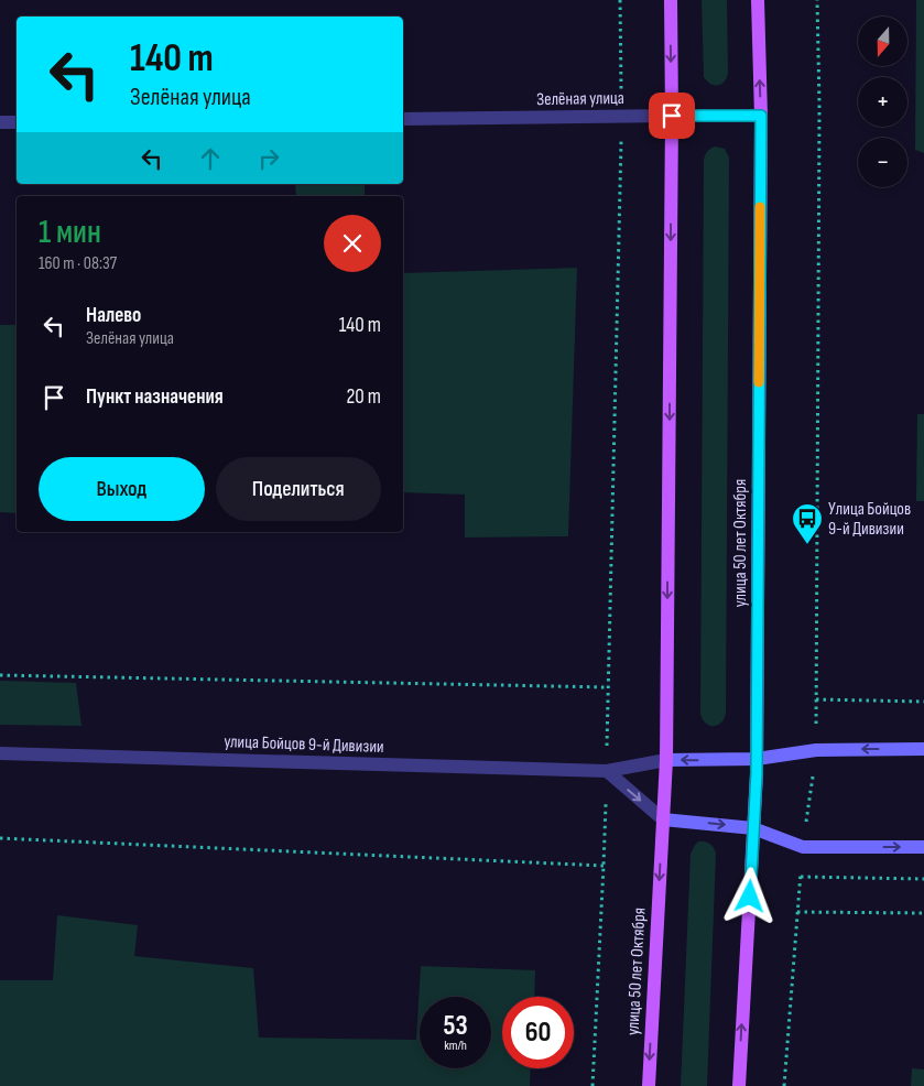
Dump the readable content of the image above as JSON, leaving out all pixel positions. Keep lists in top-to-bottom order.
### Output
{
  "streets": {
    "main road": ["улица 50 лет Октября", "улица Бойцов 9-й Дивизии"],
    "street": ["Зелёная улица"]
  },
  "crossings": [
    ["Зелёная улица", "улица 50 лет Октября"],
    ["улица 50 лет Октября", "улица Бойцов 9-й Дивизии"]
  ],
  "places": {
    "bus stop": ["Улица Бойцов 9-й Дивизии"]
  },
  "north": "bottom",
  "page": {
    "map_buttons": ["+", "−"],
    "turn": ["140 m", "Зелёная улица"],
    "heading": ["1 мин", "160 m · 08:37"],
    "list": [
      {
        "name": "Налево",
        "note": "Зелёная улица",
        "value": "140 m"
      },
      {
        "name": "Пункт назначения",
        "value": "20 m"
      }
    ],
    "buttons": ["Выход", "Поделиться"],
    "speed": "53 km/h",
    "limit": "60"
  }
}
